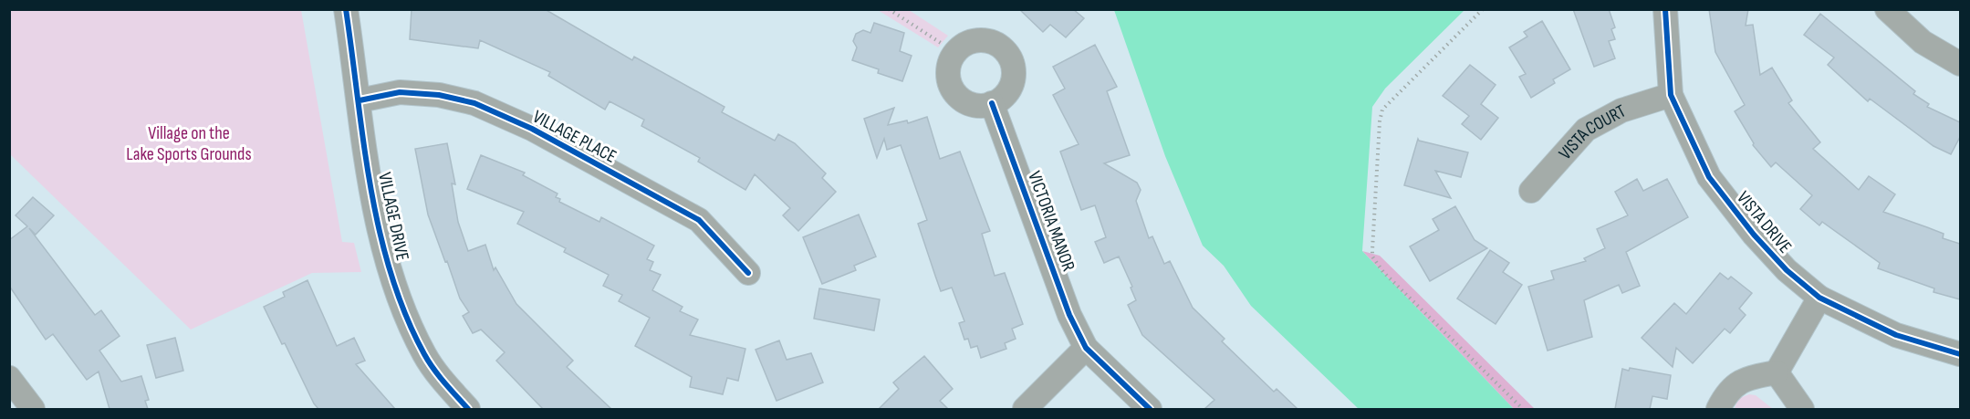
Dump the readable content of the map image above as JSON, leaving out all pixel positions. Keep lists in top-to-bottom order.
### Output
{
  "streets": {
    "street": [
      "VISTA COURT",
      "VILLAGE PLACE",
      "VILLAGE DRIVE",
      "VICTORIA MANOR",
      "VISTA DRIVE"
    ]
  },
  "crossings": [
    ["VISTA COURT", "VISTA DRIVE"],
    ["VILLAGE PLACE", "VILLAGE DRIVE"]
  ],
  "parks": ["Village on the Lake Sports Grounds"]
}
